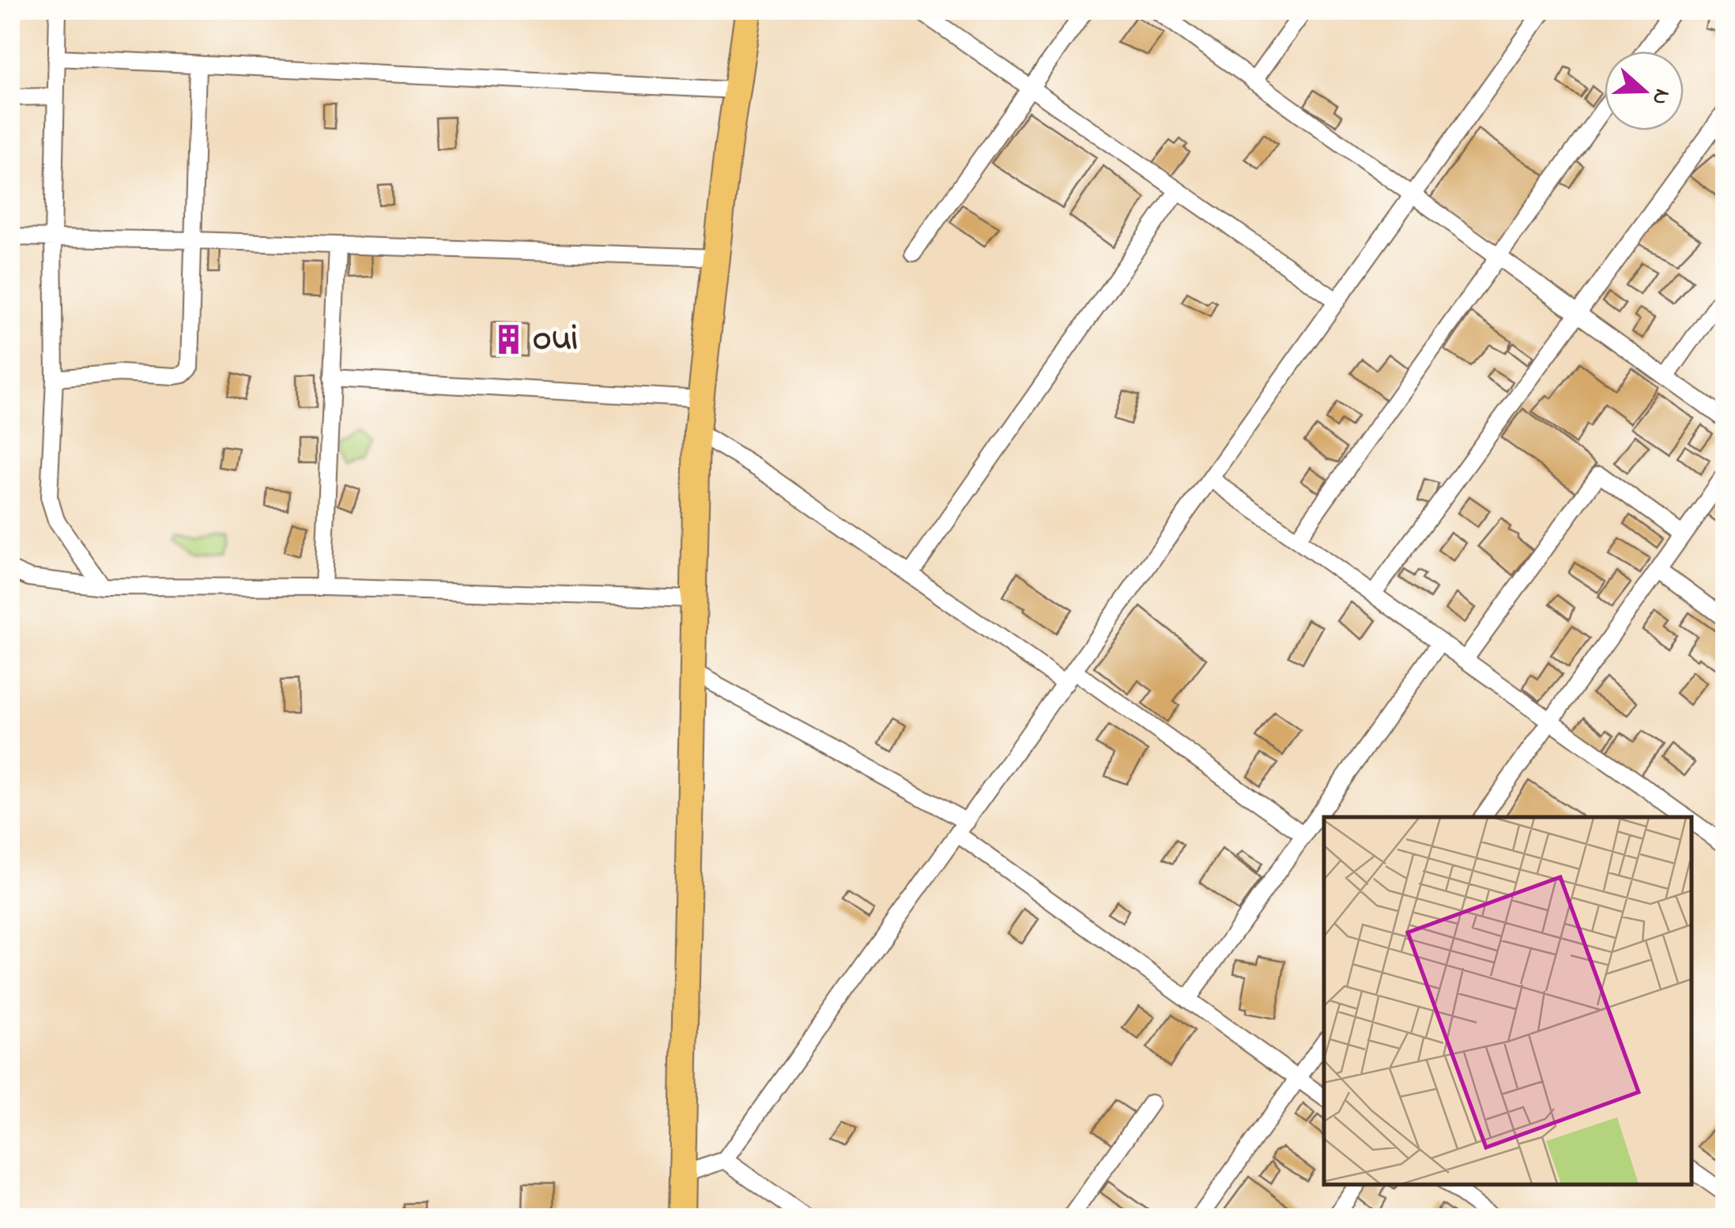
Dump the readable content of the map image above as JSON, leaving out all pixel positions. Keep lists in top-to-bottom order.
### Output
{
  "places": {
    "building": ["oui"]
  },
  "north": "right"
}
